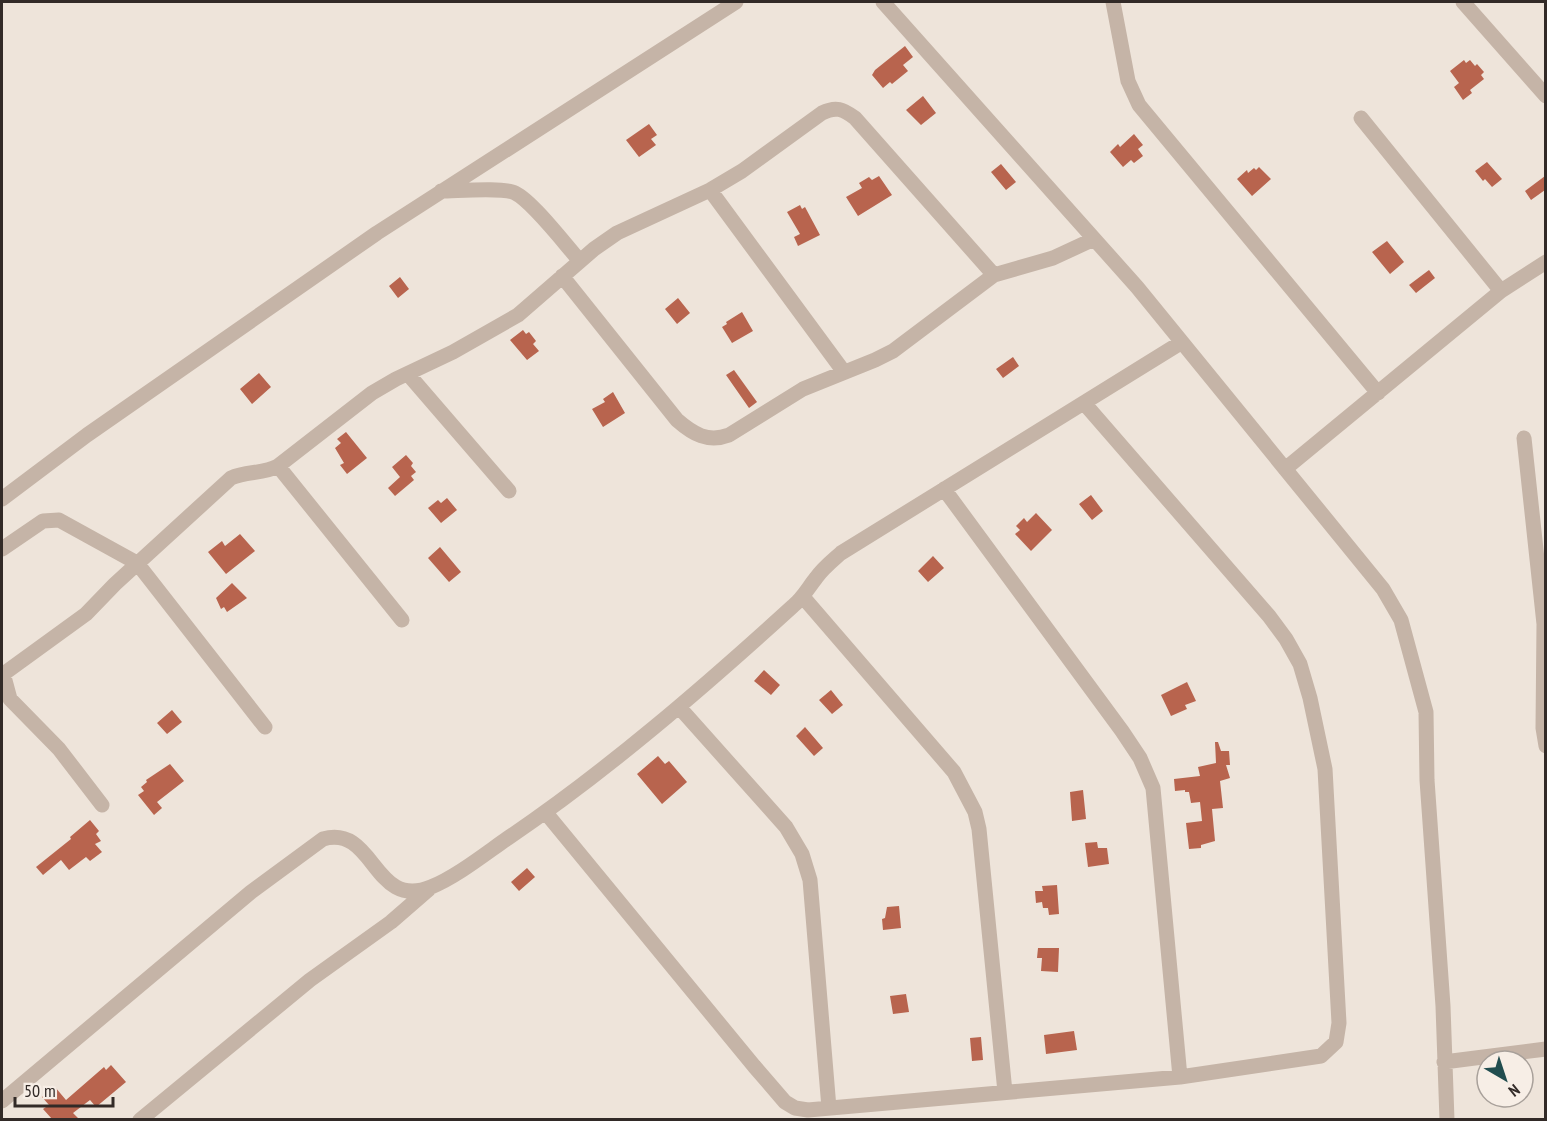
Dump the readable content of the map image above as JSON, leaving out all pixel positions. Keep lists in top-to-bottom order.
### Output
{
  "scale_bar": "50 m",
  "north": "bottom right"
}
